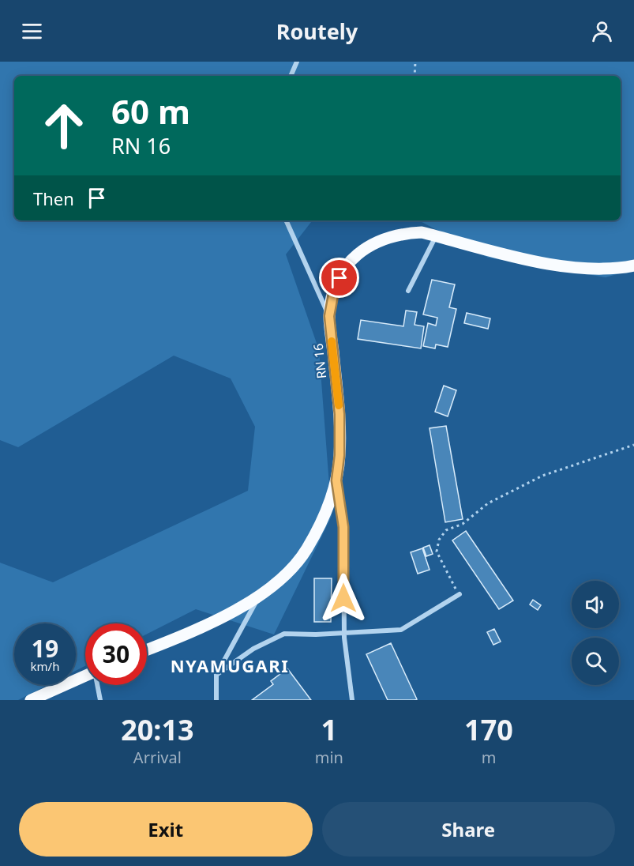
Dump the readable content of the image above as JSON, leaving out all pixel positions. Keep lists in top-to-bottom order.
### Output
{
  "streets": {
    "main road": ["RN 16"]
  },
  "districts": ["NYAMUGARI"],
  "page": {
    "header": "Routely",
    "turn": ["60 m", "RN 16"],
    "then": "Then",
    "speed": "19 km/h",
    "limit": "30",
    "eta": [
      "20:13",
      "Arrival",
      "1",
      "min",
      "170",
      "m"
    ],
    "buttons": ["Exit", "Share"]
  }
}
